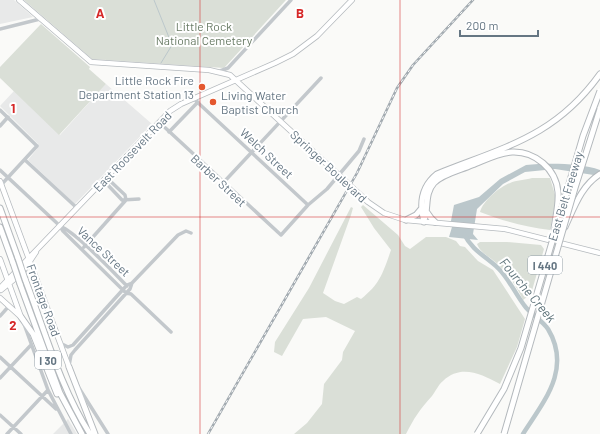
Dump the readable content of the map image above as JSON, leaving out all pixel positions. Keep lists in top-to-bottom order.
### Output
{
  "streets": {
    "highway": ["East Belt Freeway", "I 440", "I 30"],
    "main road": ["East Roosevelt Road", "Springer Boulevard", "Frontage Road"],
    "street": ["Welch Street", "Barber Street", "Vance Street"]
  },
  "crossings": [
    ["East Roosevelt Road", "Welch Street"],
    ["East Roosevelt Road", "Springer Boulevard"],
    ["East Roosevelt Road", "Barber Street"],
    ["East Roosevelt Road", "Vance Street"],
    ["East Roosevelt Road", "Frontage Road"],
    ["Welch Street", "Barber Street"]
  ],
  "water": ["Fourche Creek"],
  "parks": ["Little Rock National Cemetery"],
  "places": ["Little Rock Fire Department Station 13", "Living Water Baptist Church"],
  "scale_bar": "200 m",
  "grid": {
    "columns": ["A", "B"],
    "rows": ["1", "2"]
  }
}
